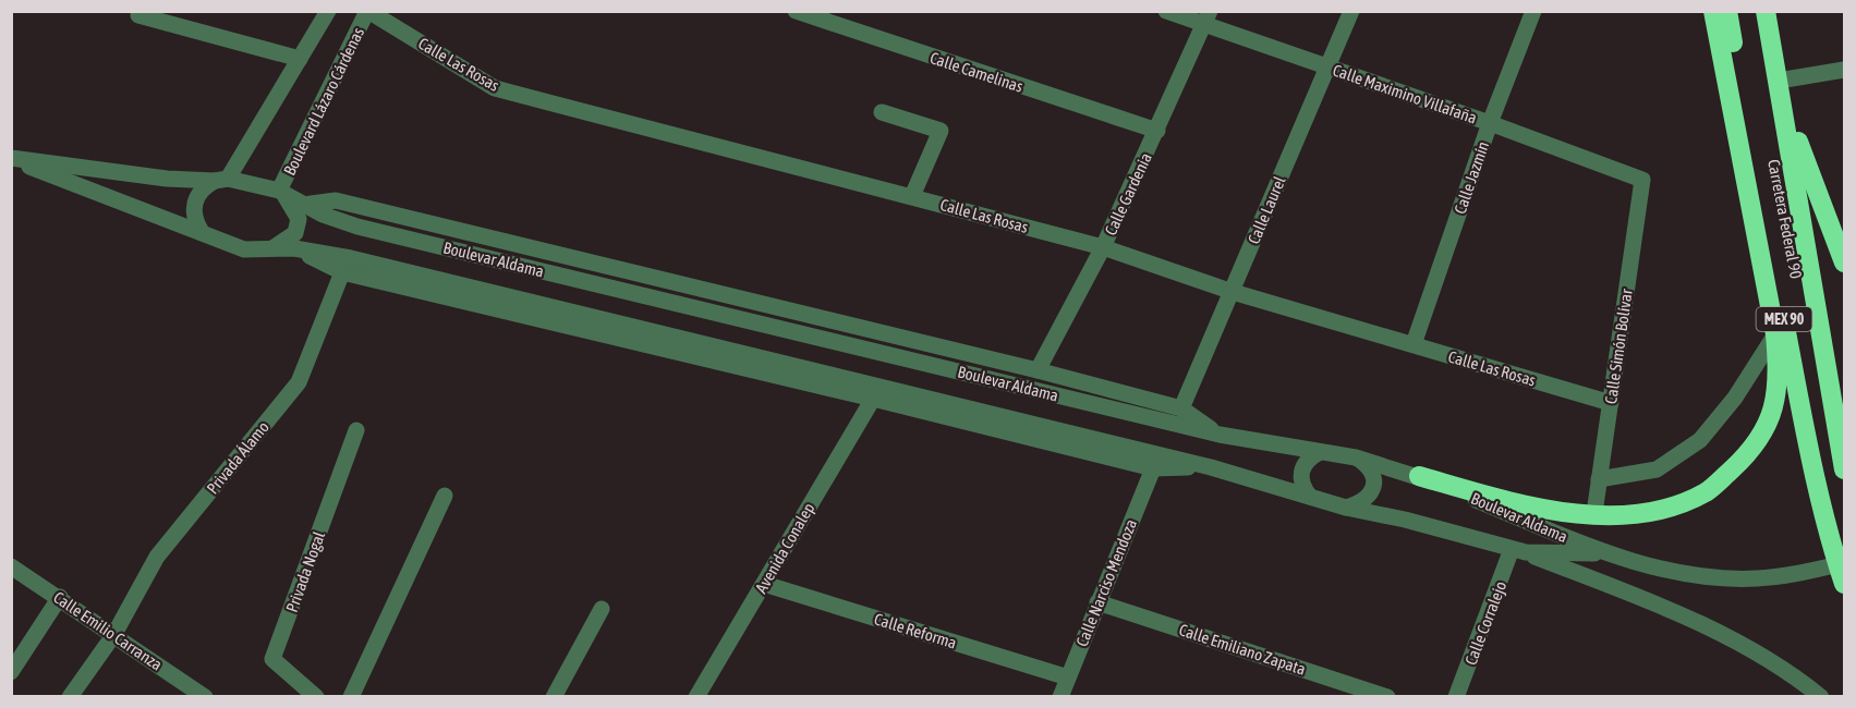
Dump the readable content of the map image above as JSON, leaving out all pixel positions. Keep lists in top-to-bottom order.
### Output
{
  "streets": {
    "highway": ["Carretera Federal 90", "MEX 90"],
    "street": [
      "Calle Las Rosas",
      "Calle Camelinas",
      "Calle Maximino Villafaña",
      "Boulevard Lázaro Cárdenas",
      "Calle Jazmín",
      "Calle Gardenia",
      "Calle Laurel",
      "Boulevar Aldama",
      "Calle Simón Bolívar",
      "Privada Álamo",
      "Avenida Conalep",
      "Privada Nogal",
      "Calle Narciso Mendoza",
      "Calle Corralejo",
      "Calle Emilio Carranza",
      "Calle Reforma",
      "Calle Emiliano Zapata"
    ]
  },
  "crossings": [
    ["Calle Las Rosas", "Boulevard Lázaro Cárdenas"],
    ["Calle Las Rosas", "Calle Jazmín"],
    ["Calle Las Rosas", "Calle Gardenia"],
    ["Calle Las Rosas", "Calle Laurel"],
    ["Calle Las Rosas", "Calle Simón Bolívar"],
    ["Calle Camelinas", "Calle Gardenia"],
    ["Calle Maximino Villafaña", "Calle Jazmín"],
    ["Calle Maximino Villafaña", "Calle Gardenia"],
    ["Calle Maximino Villafaña", "Calle Laurel"],
    ["Calle Maximino Villafaña", "Calle Simón Bolívar"],
    ["Boulevard Lázaro Cárdenas", "Boulevar Aldama"],
    ["Boulevar Aldama", "Privada Álamo"],
    ["Boulevar Aldama", "Avenida Conalep"],
    ["Boulevar Aldama", "Calle Narciso Mendoza"],
    ["Boulevar Aldama", "Calle Corralejo"],
    ["Privada Álamo", "Calle Emilio Carranza"],
    ["Avenida Conalep", "Calle Reforma"],
    ["Calle Narciso Mendoza", "Calle Reforma"],
    ["Calle Narciso Mendoza", "Calle Emiliano Zapata"]
  ]
}
